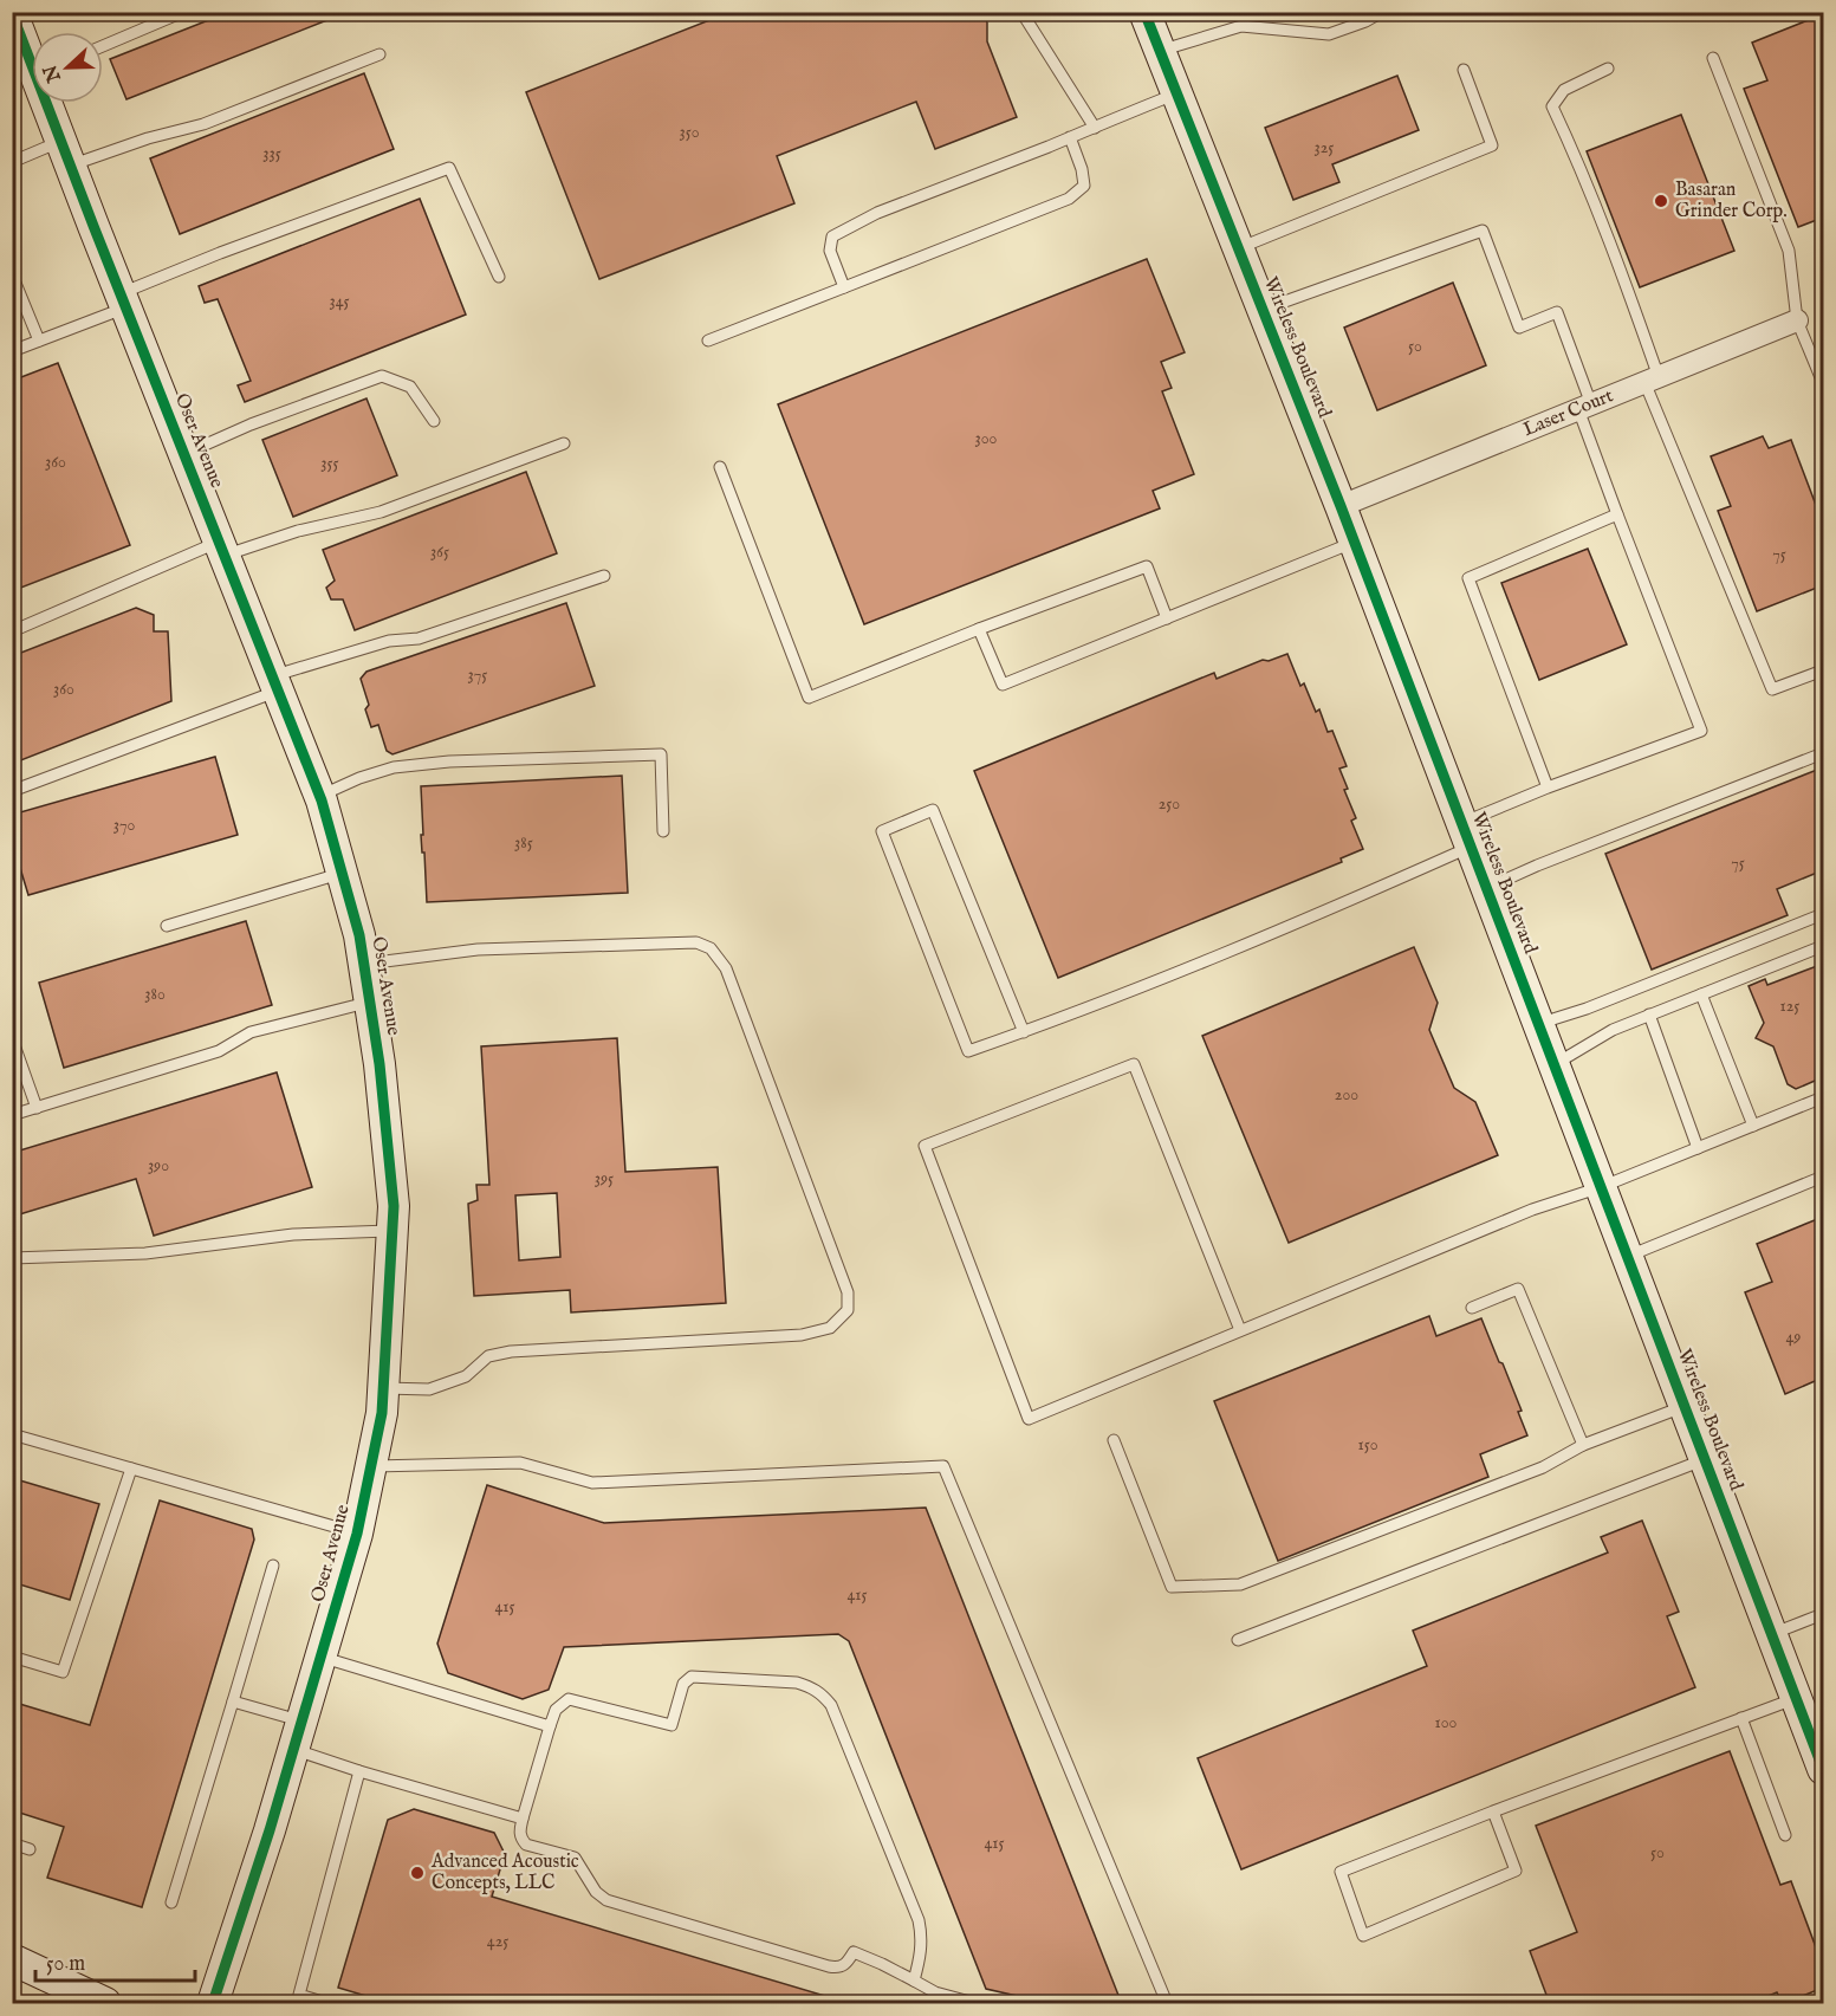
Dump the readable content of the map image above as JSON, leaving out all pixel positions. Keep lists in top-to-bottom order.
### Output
{
  "streets": {
    "street": ["Wireless Boulevard", "Laser Court", "Oser Avenue"]
  },
  "crossings": [
    ["Wireless Boulevard", "Laser Court"]
  ],
  "places": ["Basaran Grinder Corp.", "Advanced Acoustic Concepts, LLC"],
  "house_numbers": [
    "350",
    "325",
    "335",
    "345",
    "50",
    "300",
    "360",
    "355",
    "365",
    "75",
    "375",
    "360",
    "250",
    "370",
    "385",
    "75",
    "380",
    "125",
    "200",
    "390",
    "395",
    "49",
    "150",
    "415",
    "415",
    "100",
    "415",
    "50",
    "425"
  ],
  "scale_bar": "50 m",
  "north": "left"
}
